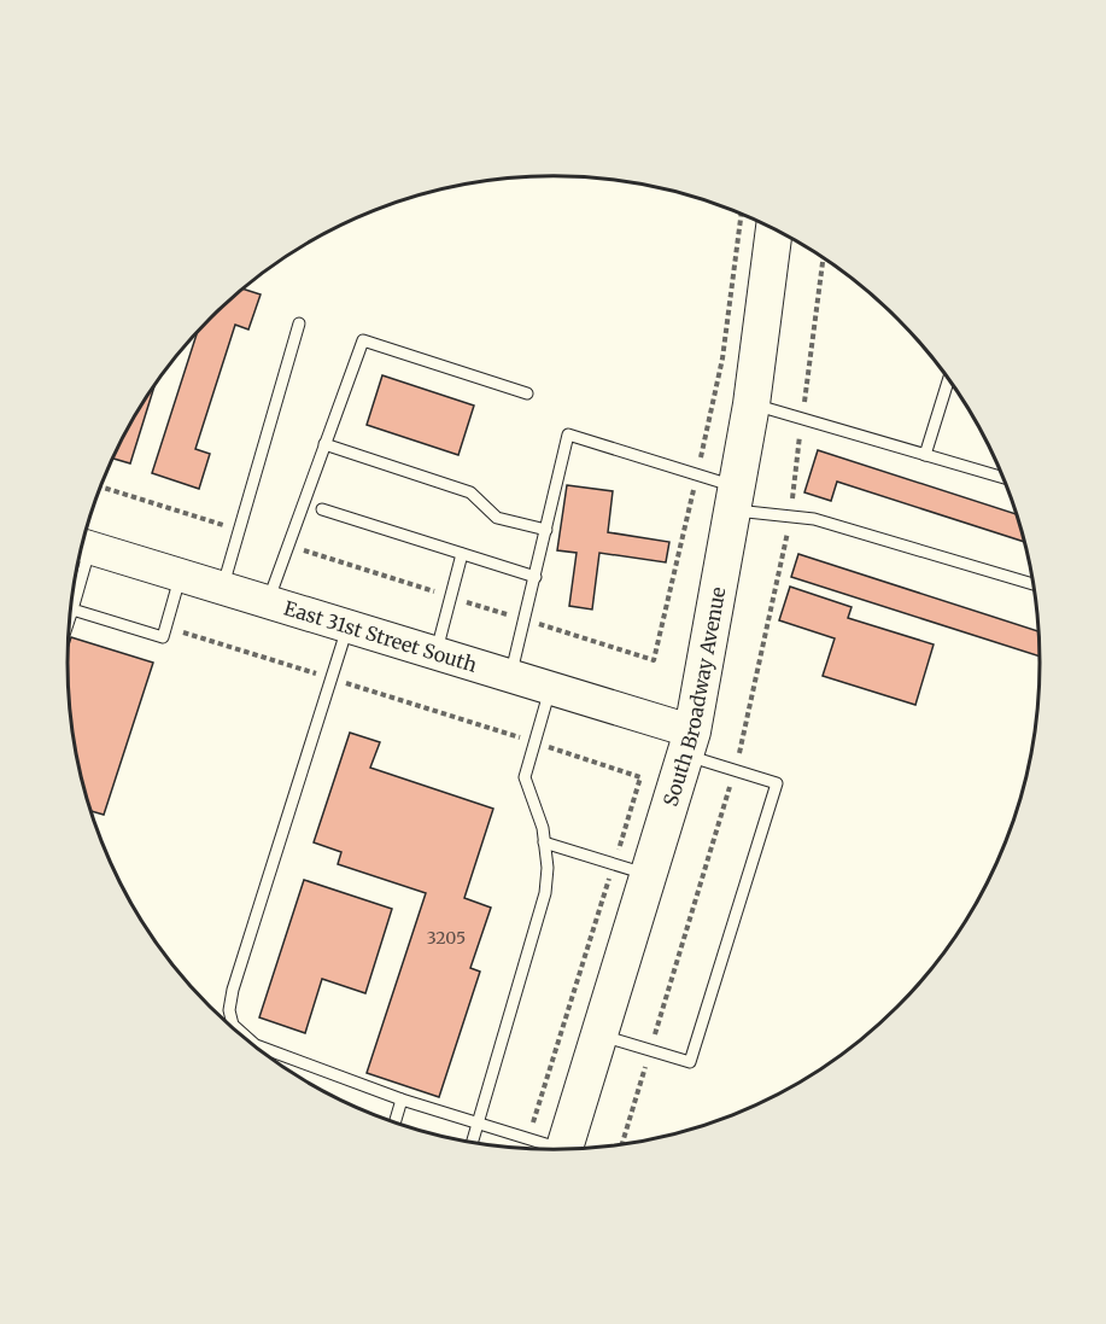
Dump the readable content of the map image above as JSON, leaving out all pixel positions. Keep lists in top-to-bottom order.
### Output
{
  "streets": {
    "main road": ["South Broadway Avenue"],
    "street": ["East 31st Street South"]
  },
  "crossings": [
    ["East 31st Street South", "South Broadway Avenue"]
  ],
  "house_numbers": ["3205"]
}
